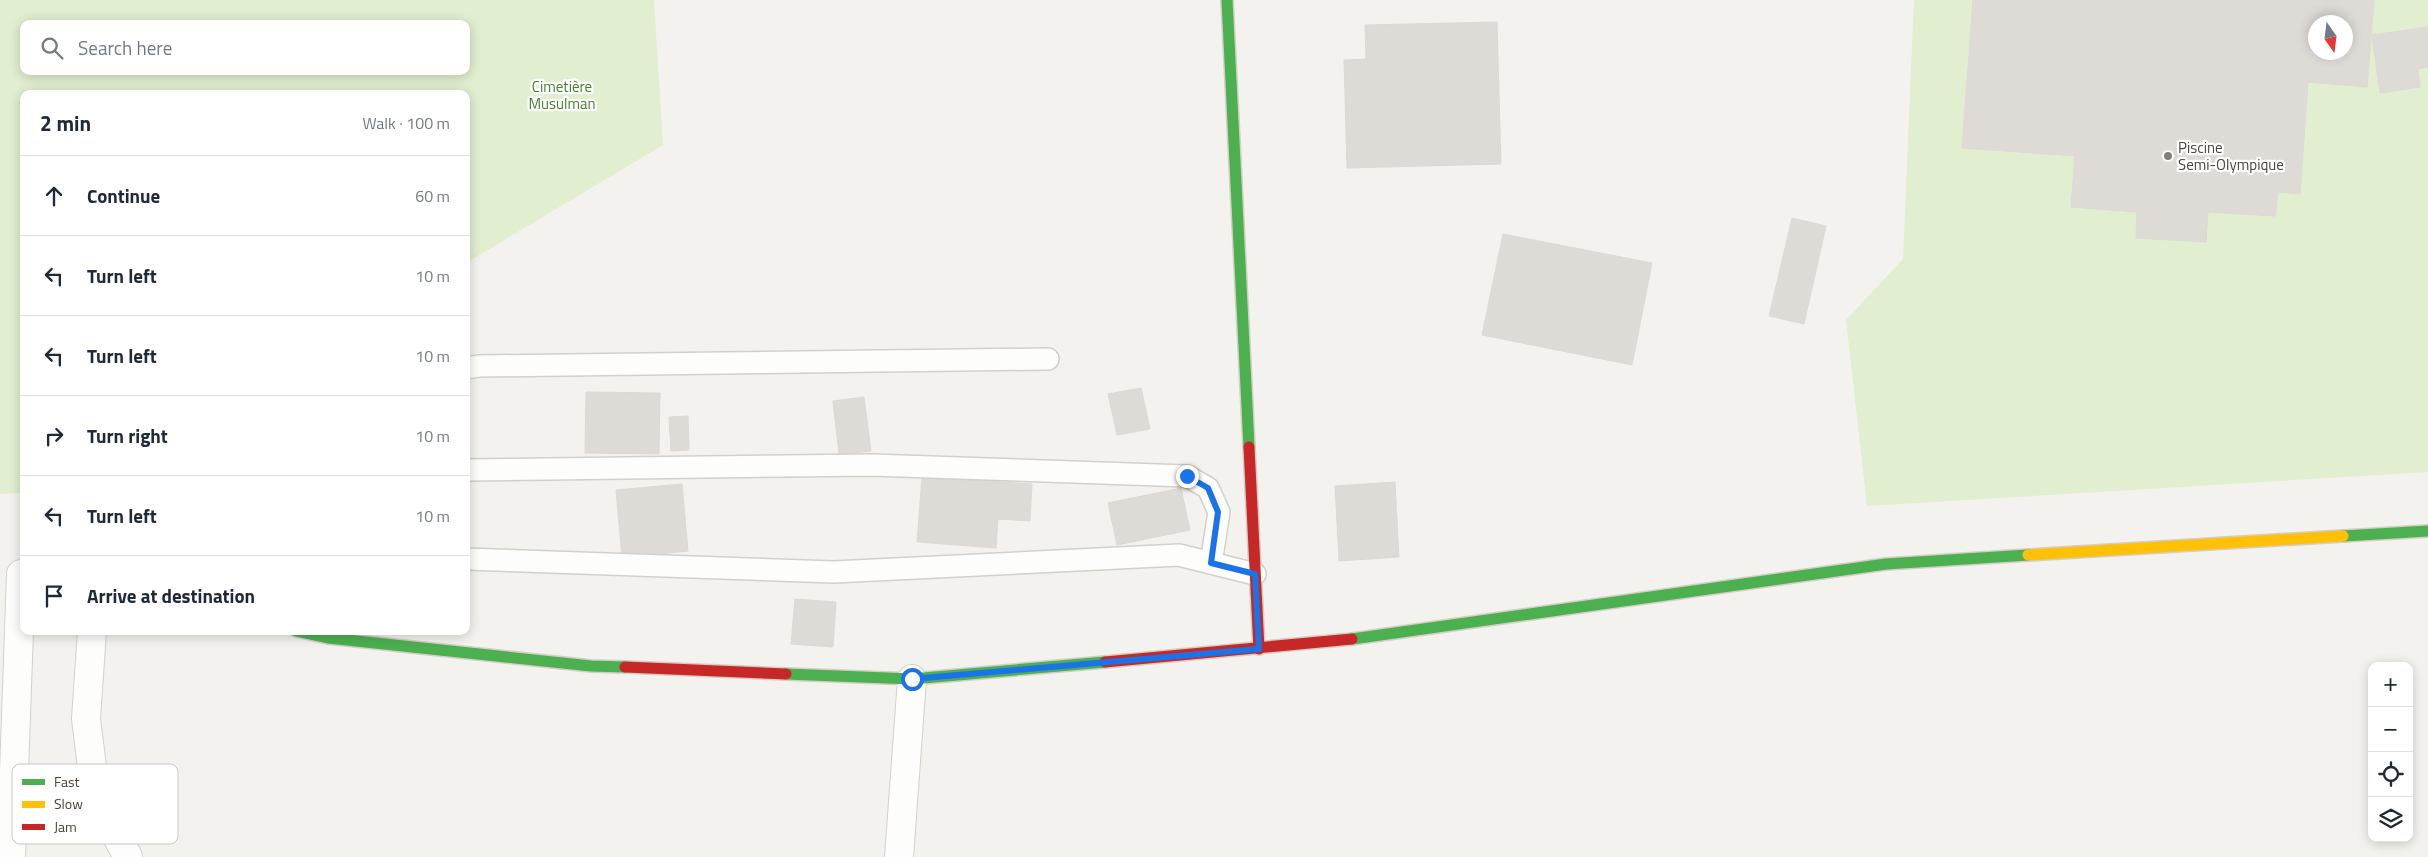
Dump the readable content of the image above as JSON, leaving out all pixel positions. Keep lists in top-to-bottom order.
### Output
{
  "parks": ["Cimetière Musulman"],
  "places": ["Piscine Semi-Olympique"],
  "legend": ["Fast", "Slow", "Jam"],
  "north": "bottom",
  "page": {
    "search": "Search here",
    "heading": ["2 min", "Walk · 100 m"],
    "list": [
      ["Continue", "60 m"],
      ["Turn left", "10 m"],
      ["Turn left", "10 m"],
      ["Turn right", "10 m"],
      ["Turn left", "10 m"],
      "Arrive at destination"
    ],
    "map_buttons": ["+", "−"]
  }
}
